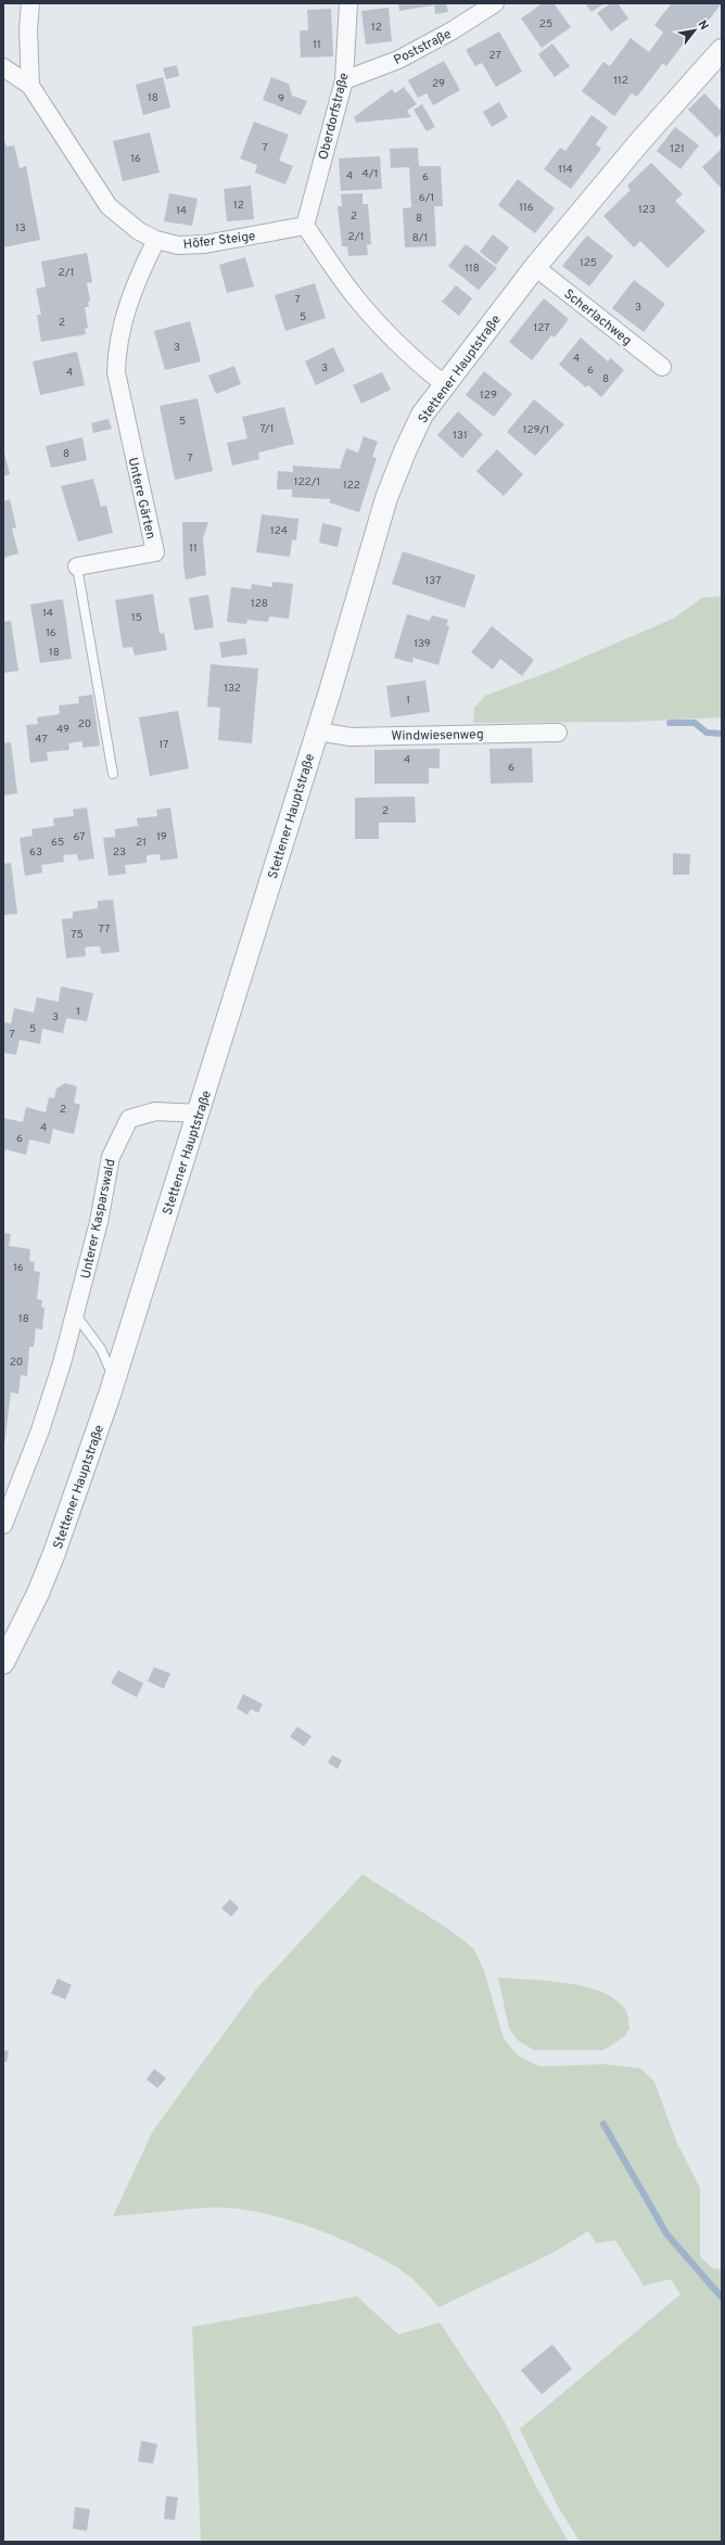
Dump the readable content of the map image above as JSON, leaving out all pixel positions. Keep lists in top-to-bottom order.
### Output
{
  "streets": {
    "street": [
      "Poststraße",
      "Oberdorfstraße",
      "Höfer Steige",
      "Scherlachweg",
      "Stettener Hauptstraße",
      "Untere Gärten",
      "Windwiesenweg",
      "Unterer Kasparswald"
    ]
  },
  "crossings": [
    ["Poststraße", "Oberdorfstraße"],
    ["Oberdorfstraße", "Höfer Steige"],
    ["Höfer Steige", "Untere Gärten"],
    ["Scherlachweg", "Stettener Hauptstraße"],
    ["Stettener Hauptstraße", "Windwiesenweg"],
    ["Stettener Hauptstraße", "Unterer Kasparswald"]
  ],
  "house_numbers": [
    "25",
    "12",
    "11",
    "27",
    "112",
    "29",
    "18",
    "9",
    "7",
    "121",
    "16",
    "114",
    "4/1",
    "4",
    "6",
    "6/1",
    "12",
    "116",
    "123",
    "14",
    "2",
    "8",
    "13",
    "2/1",
    "8/1",
    "125",
    "118",
    "2/1",
    "7",
    "3",
    "5",
    "2",
    "127",
    "3",
    "4",
    "3",
    "6",
    "4",
    "8",
    "129",
    "5",
    "7/1",
    "129/1",
    "131",
    "8",
    "7",
    "122/1",
    "122",
    "124",
    "11",
    "137",
    "128",
    "14",
    "15",
    "16",
    "139",
    "18",
    "132",
    "1",
    "20",
    "49",
    "47",
    "17",
    "4",
    "6",
    "2",
    "67",
    "19",
    "65",
    "21",
    "63",
    "23",
    "77",
    "75",
    "1",
    "3",
    "5",
    "7",
    "2",
    "4",
    "6",
    "16",
    "18",
    "20"
  ],
  "north": "top right"
}
